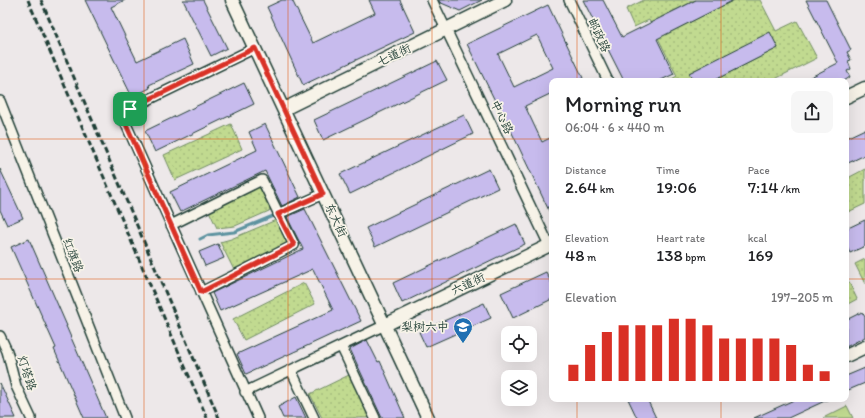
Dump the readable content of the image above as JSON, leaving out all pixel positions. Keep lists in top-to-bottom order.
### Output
{
  "streets": {
    "street": [
      "邮政路",
      "七道街",
      "中心路",
      "东大街",
      "红旗路",
      "六道街",
      "灯塔路"
    ]
  },
  "crossings": [
    ["七道街", "中心路"],
    ["七道街", "东大街"],
    ["东大街", "六道街"]
  ],
  "places": {
    "school or university": ["梨树六中"]
  },
  "page": {
    "heading": ["Morning run", "06:04 · 6 × 440 m"],
    "stats": [
      ["Distance", "2.64 km"],
      ["Time", "19:06"],
      ["Pace", "7:14 /km"],
      ["Elevation", "48 m"],
      ["Heart rate", "138 bpm"],
      ["kcal", "169"]
    ],
    "chart": ["Elevation", "197–205 m"]
  }
}
